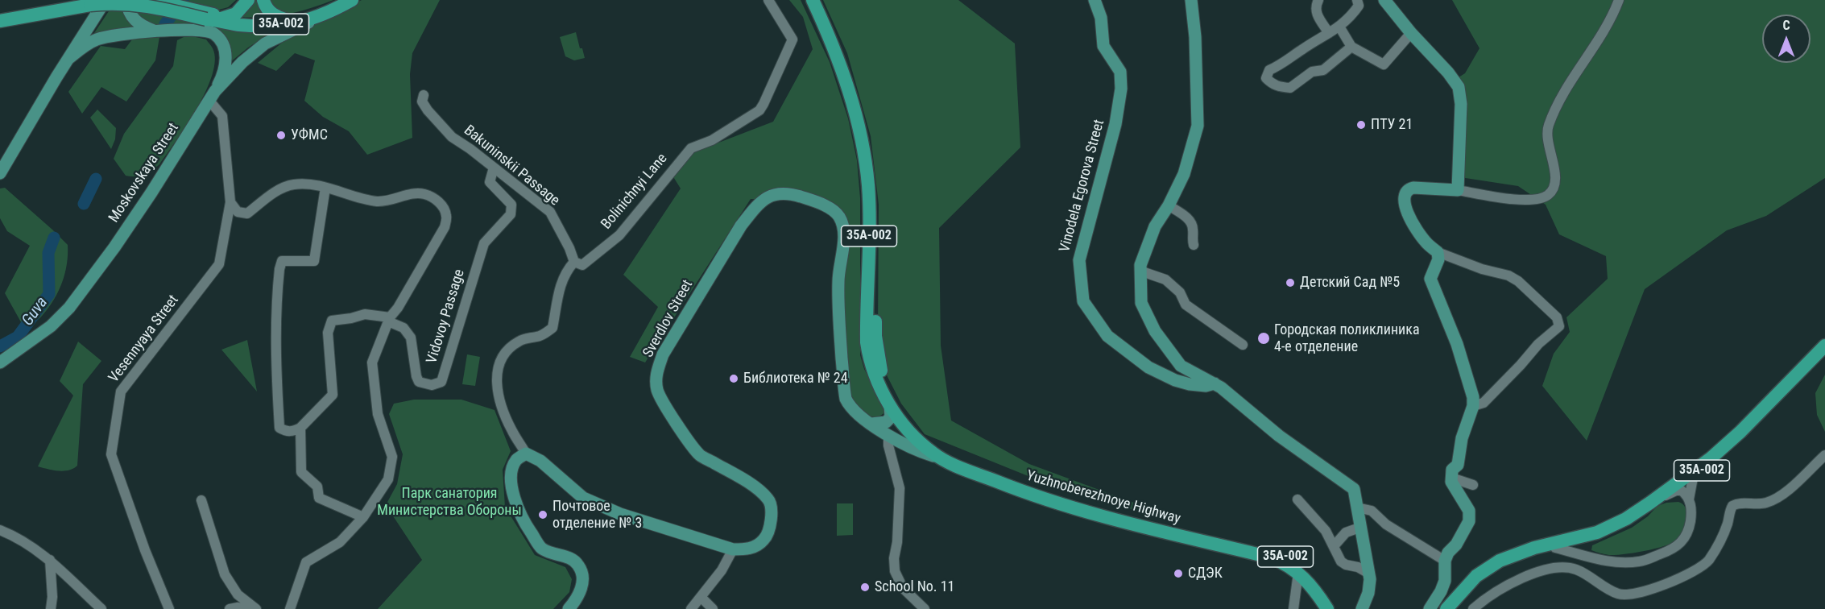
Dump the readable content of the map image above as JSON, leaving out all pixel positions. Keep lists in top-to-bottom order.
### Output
{
  "streets": {
    "highway": ["35А-002", "Yuzhnoberezhnoye Highway"],
    "main road": ["Moskovskaya Street", "Vinodela Egorova Street", "Sverdlov Street"],
    "street": [
      "Bakuninskii Passage",
      "Bolinichnyi Lane",
      "Vidovoy Passage",
      "Vesennyaya Street"
    ]
  },
  "crossings": [
    ["35А-002", "Moskovskaya Street"],
    ["Bakuninskii Passage", "Bolinichnyi Lane"],
    ["Bakuninskii Passage", "Vidovoy Passage"],
    ["Moskovskaya Street", "Vesennyaya Street"],
    ["Sverdlov Street", "Yuzhnoberezhnoye Highway"]
  ],
  "water": ["Guva"],
  "parks": ["Парк санатория Министерства Обороны"],
  "places": [
    "ПТУ 21",
    "УФМС",
    "Детский Сад №5",
    "Городская поликлиника 4-е отделение",
    "Библиотека № 24",
    "Почтовое отделение № 3",
    "СДЭК",
    "School No. 11"
  ],
  "north": "top"
}
